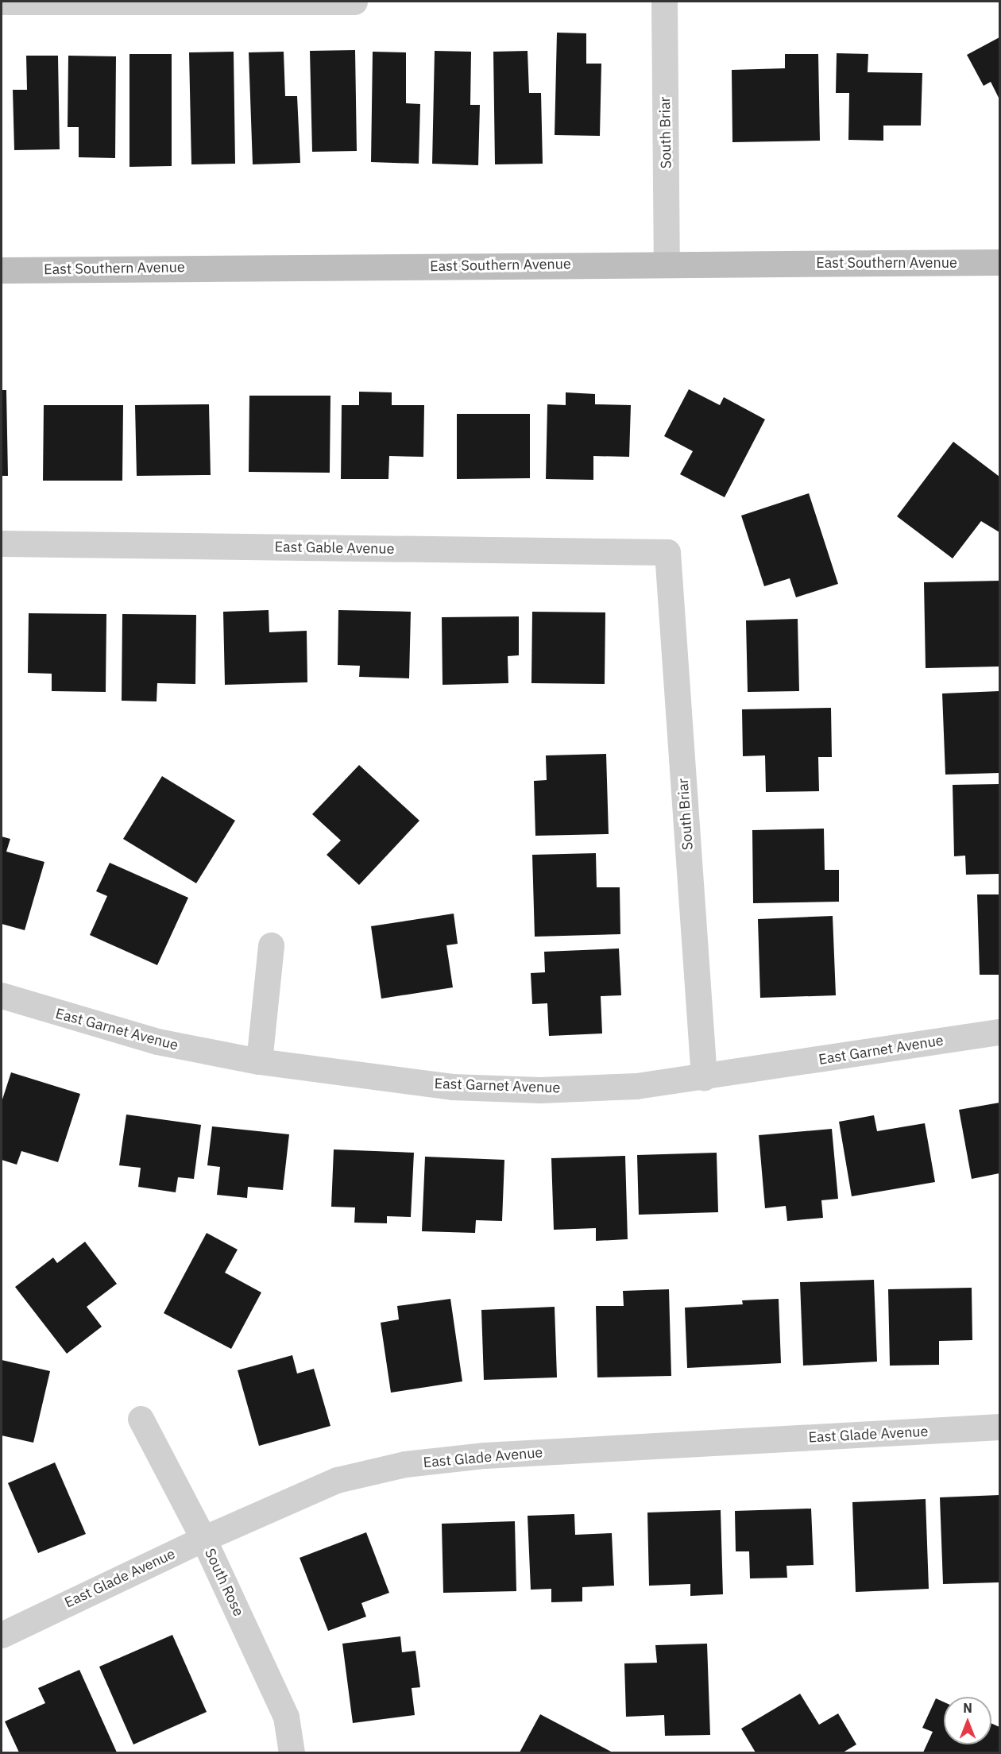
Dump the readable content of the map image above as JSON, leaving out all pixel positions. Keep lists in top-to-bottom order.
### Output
{
  "streets": {
    "main road": ["East Southern Avenue"],
    "street": [
      "South Briar",
      "East Gable Avenue",
      "East Garnet Avenue",
      "East Glade Avenue",
      "South Rose"
    ]
  },
  "crossings": [
    ["South Briar", "East Southern Avenue"],
    ["South Briar", "East Gable Avenue"],
    ["South Briar", "East Garnet Avenue"],
    ["East Glade Avenue", "South Rose"]
  ],
  "north": "top"
}
